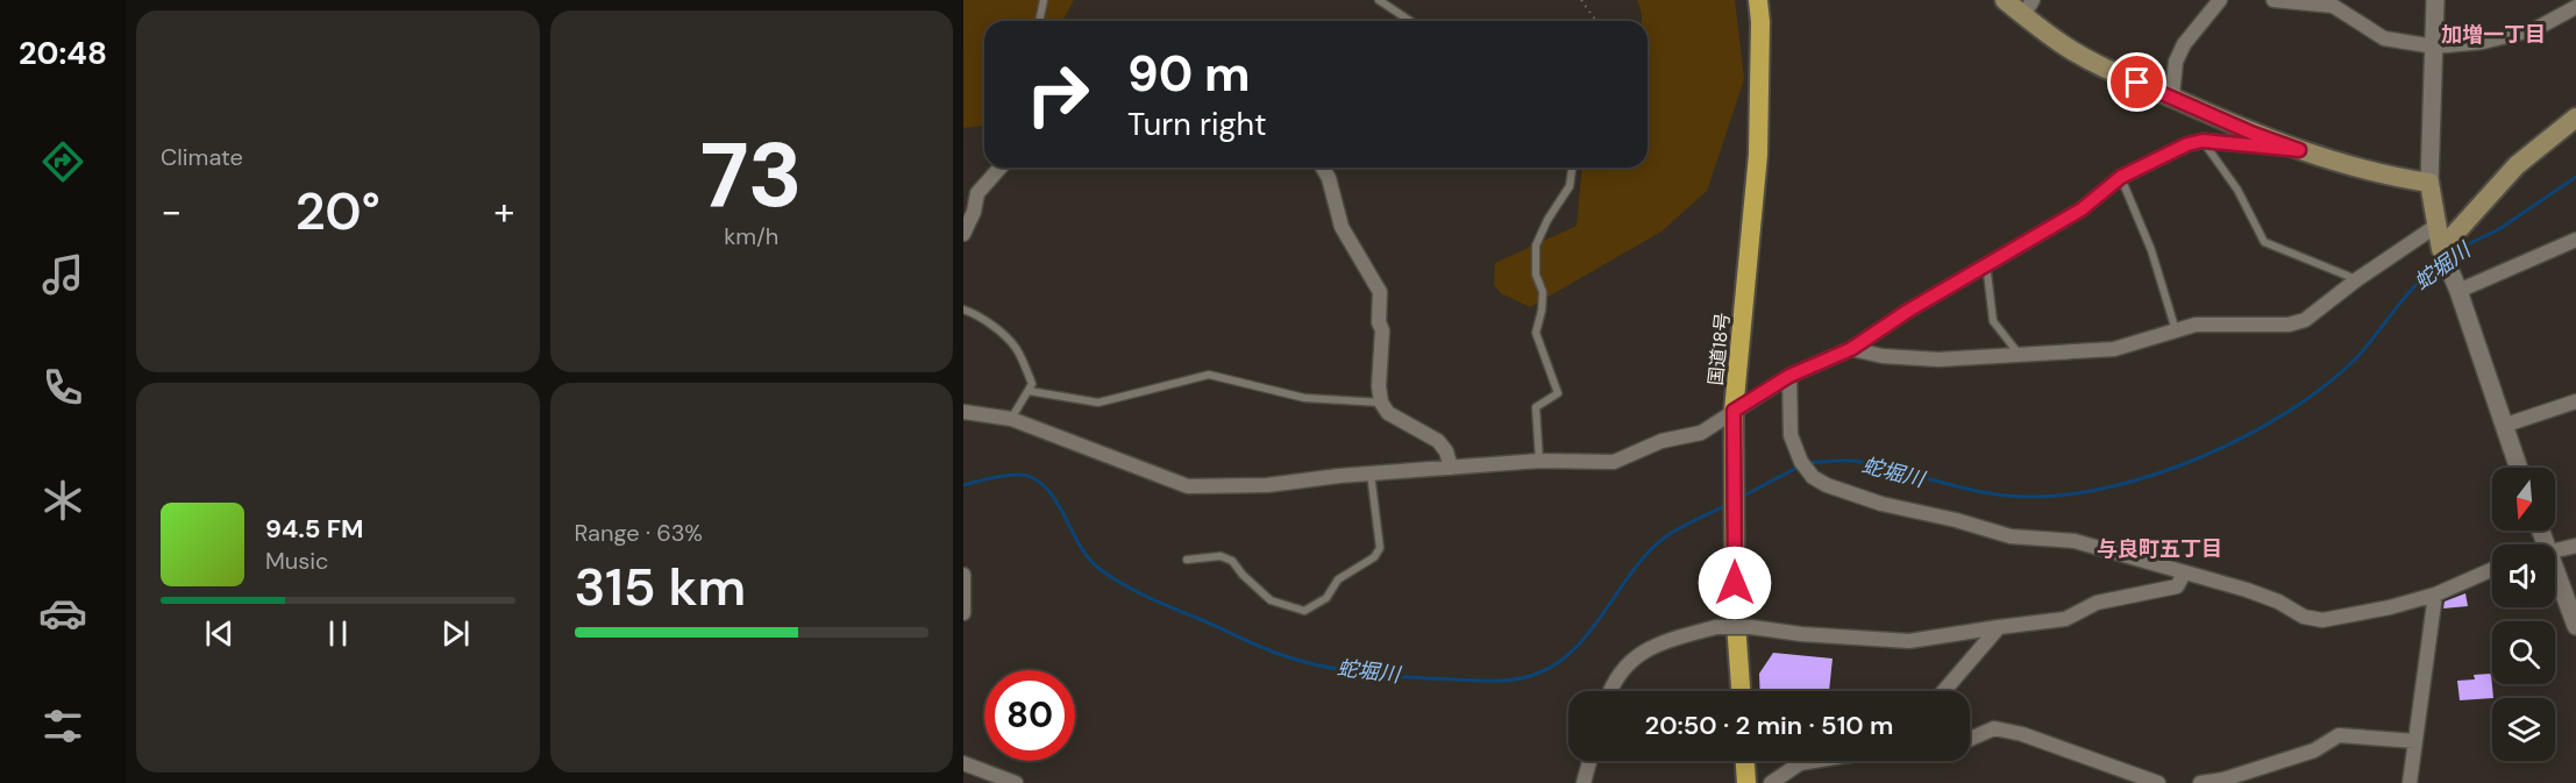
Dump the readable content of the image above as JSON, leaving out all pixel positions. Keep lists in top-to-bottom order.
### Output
{
  "streets": {
    "highway": ["国道18号"]
  },
  "districts": ["加増一丁目", "与良町五丁目"],
  "water": ["蛇堀川"],
  "north": "bottom",
  "page": {
    "tabs": "20:48",
    "tile": [
      "Climate",
      ["73", "km/h"],
      ["Range · 63%", "315 km"]
    ],
    "turn": ["90 m", "Turn right"],
    "heat": ["−", "20°", "+"],
    "song": ["94.5 FM", "Music"],
    "limit": "80",
    "trip": "20:50 · 2 min · 510 m"
  }
}
